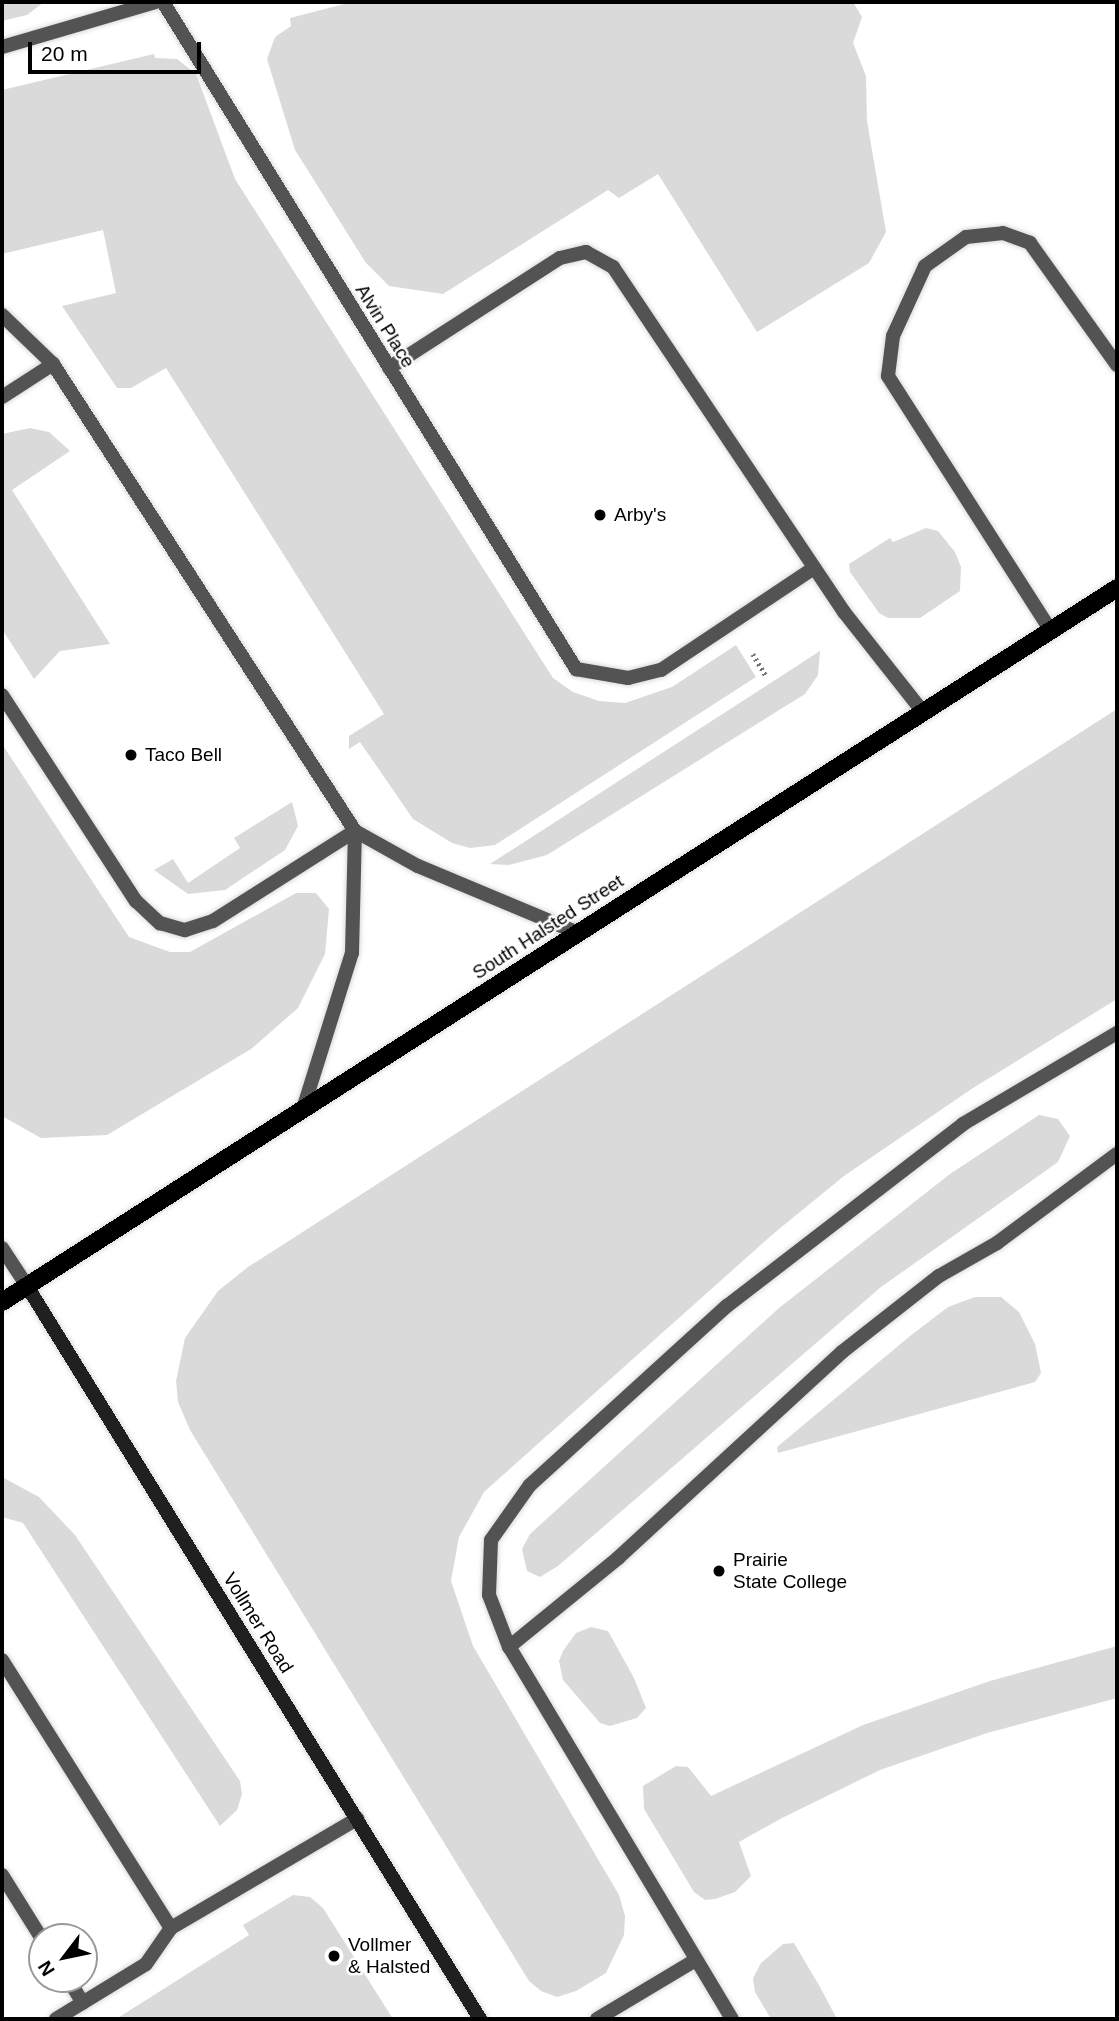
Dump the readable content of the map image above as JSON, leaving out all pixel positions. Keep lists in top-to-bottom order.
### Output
{
  "streets": {
    "main road": ["South Halsted Street", "Vollmer Road"],
    "street": ["Alvin Place"]
  },
  "crossings": [
    ["South Halsted Street", "Vollmer Road"]
  ],
  "places": [
    "Arby's",
    "Taco Bell",
    "Prairie State College",
    "Vollmer & Halsted"
  ],
  "scale_bar": "20 m",
  "north": "bottom left"
}
